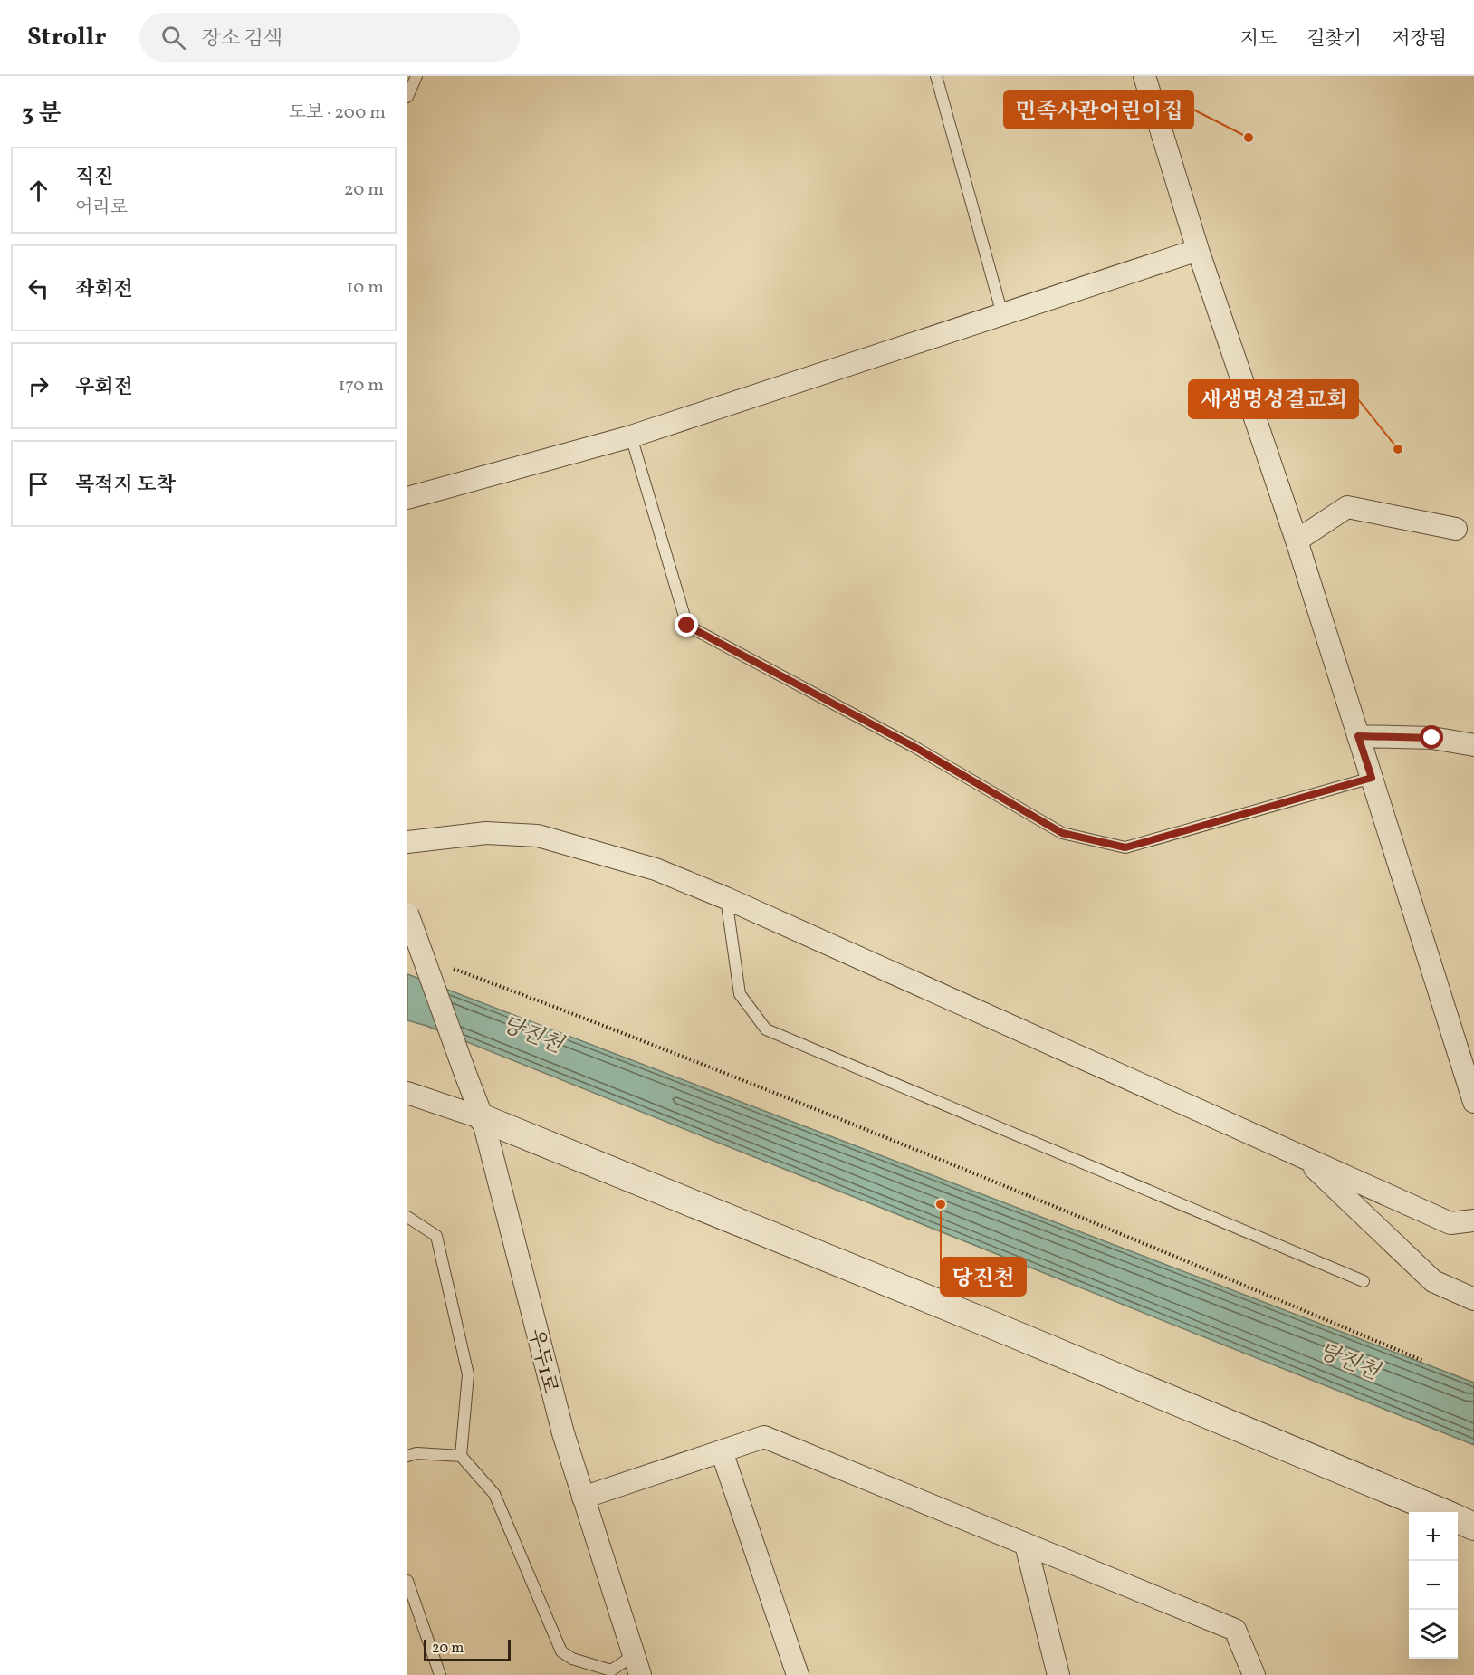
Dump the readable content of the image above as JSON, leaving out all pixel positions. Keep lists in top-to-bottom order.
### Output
{
  "streets": {
    "street": ["우두1로"]
  },
  "water": ["당진천"],
  "places": ["민족사관어린이집", "새생명성결교회", "당진천"],
  "scale_bar": "20 m",
  "page": {
    "header": "Strollr",
    "search": "장소 검색",
    "nav": ["지도", "길찾기", "저장됨"],
    "heading": ["3 분", "도보 · 200 m"],
    "list": [
      ["직진", "어리로", "20 m"],
      ["좌회전", "10 m"],
      ["우회전", "170 m"],
      "목적지 도착"
    ],
    "map_buttons": ["+", "−"],
    "scale": "20 m"
  }
}
